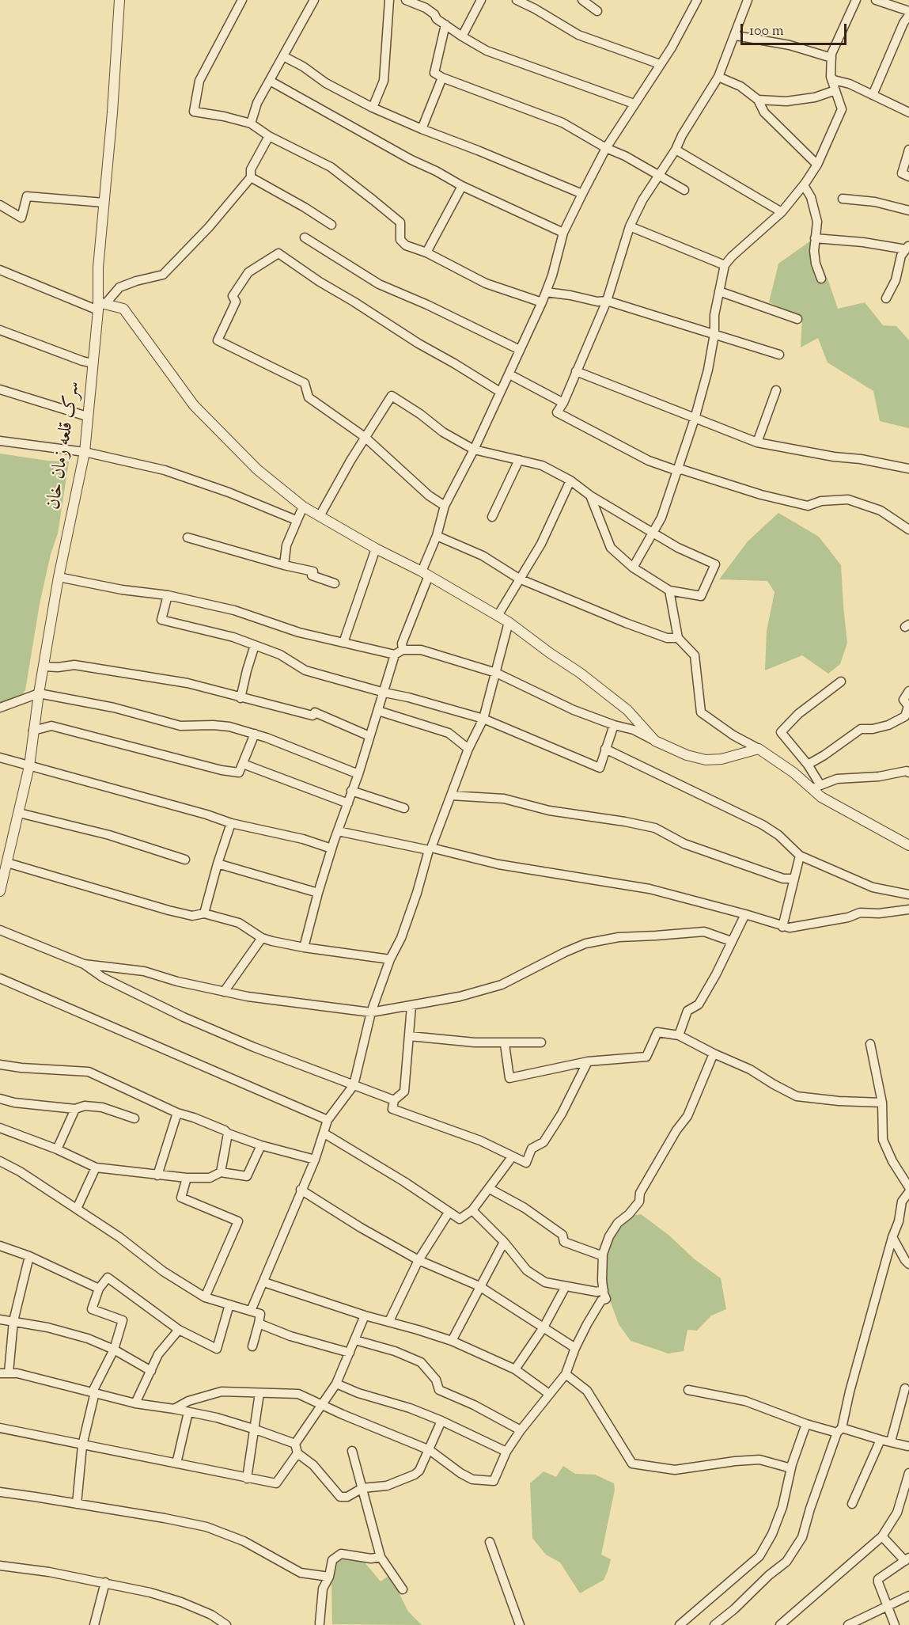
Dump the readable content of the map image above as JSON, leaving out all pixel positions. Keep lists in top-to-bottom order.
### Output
{
  "streets": {
    "street": ["سرک قلعه زمان خان"]
  },
  "scale_bar": "100 m"
}
